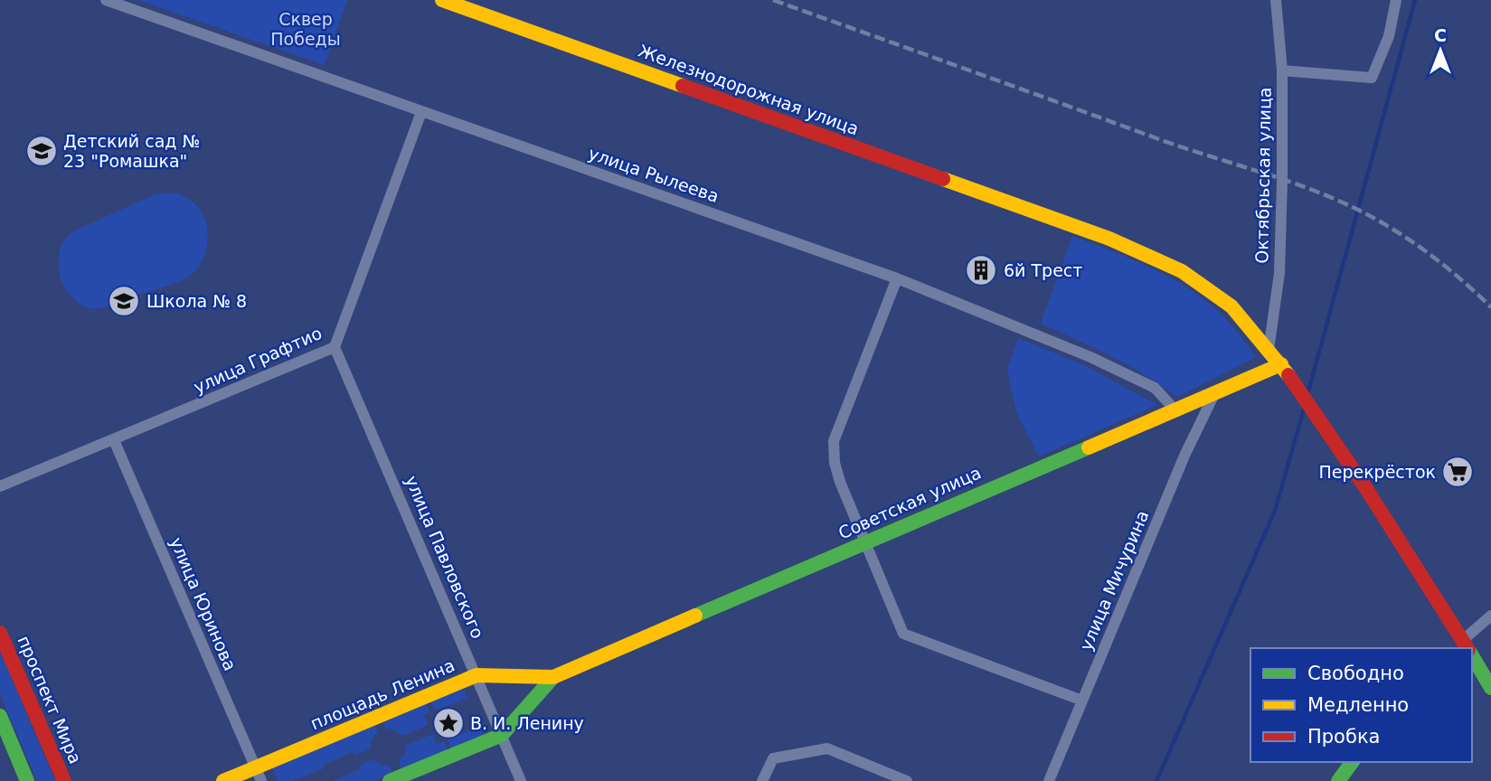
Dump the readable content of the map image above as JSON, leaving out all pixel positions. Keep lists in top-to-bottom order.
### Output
{
  "streets": {
    "street": [
      "Железнодорожная улица",
      "улица Рылеева",
      "Октябрьская улица",
      "улица Графтио",
      "Советская улица",
      "улица Павловского",
      "улица Мичурина",
      "улица Юринова",
      "площадь Ленина",
      "проспект Мира"
    ]
  },
  "crossings": [
    ["Железнодорожная улица", "Октябрьская улица"],
    ["Железнодорожная улица", "Советская улица"],
    ["улица Рылеева", "улица Графтио"],
    ["улица Рылеева", "Советская улица"],
    ["улица Графтио", "улица Павловского"],
    ["улица Графтио", "улица Юринова"],
    ["Советская улица", "улица Мичурина"],
    ["Советская улица", "площадь Ленина"],
    ["улица Павловского", "площадь Ленина"],
    ["улица Юринова", "площадь Ленина"]
  ],
  "parks": ["Сквер Победы"],
  "places": {
    "school or university": ["Детский сад № 23 \"Ромашка\"", "Школа № 8"],
    "building": ["6й Трест"],
    "supermarket": ["Перекрёсток"],
    "place": ["В. И. Ленину"]
  },
  "legend": ["Свободно", "Медленно", "Пробка"],
  "north": "top"
}
